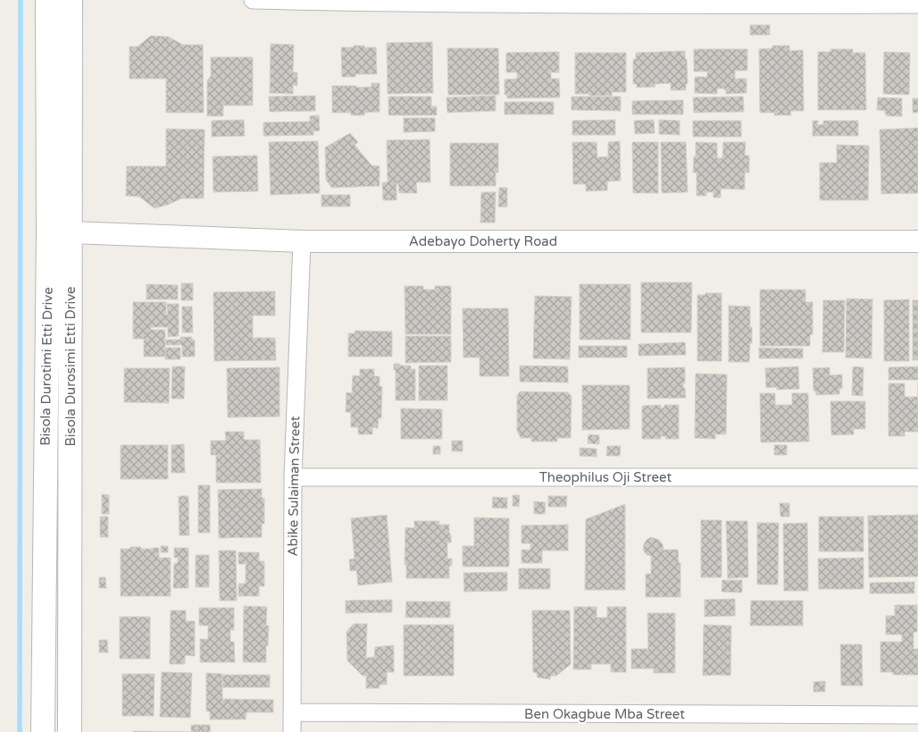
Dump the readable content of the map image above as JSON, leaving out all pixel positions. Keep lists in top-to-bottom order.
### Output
{
  "streets": {
    "main road": ["Bisola Durotimi Etti Drive", "Bisola Durosimi Etti Drive"],
    "street": [
      "Adebayo Doherty Road",
      "Theophilus Oji Street",
      "Abike Sulaiman Street",
      "Ben Okagbue Mba Street"
    ]
  },
  "crossings": [
    ["Adebayo Doherty Road", "Bisola Durotimi Etti Drive"],
    ["Adebayo Doherty Road", "Bisola Durosimi Etti Drive"],
    ["Adebayo Doherty Road", "Abike Sulaiman Street"],
    ["Theophilus Oji Street", "Abike Sulaiman Street"],
    ["Abike Sulaiman Street", "Ben Okagbue Mba Street"]
  ]
}
